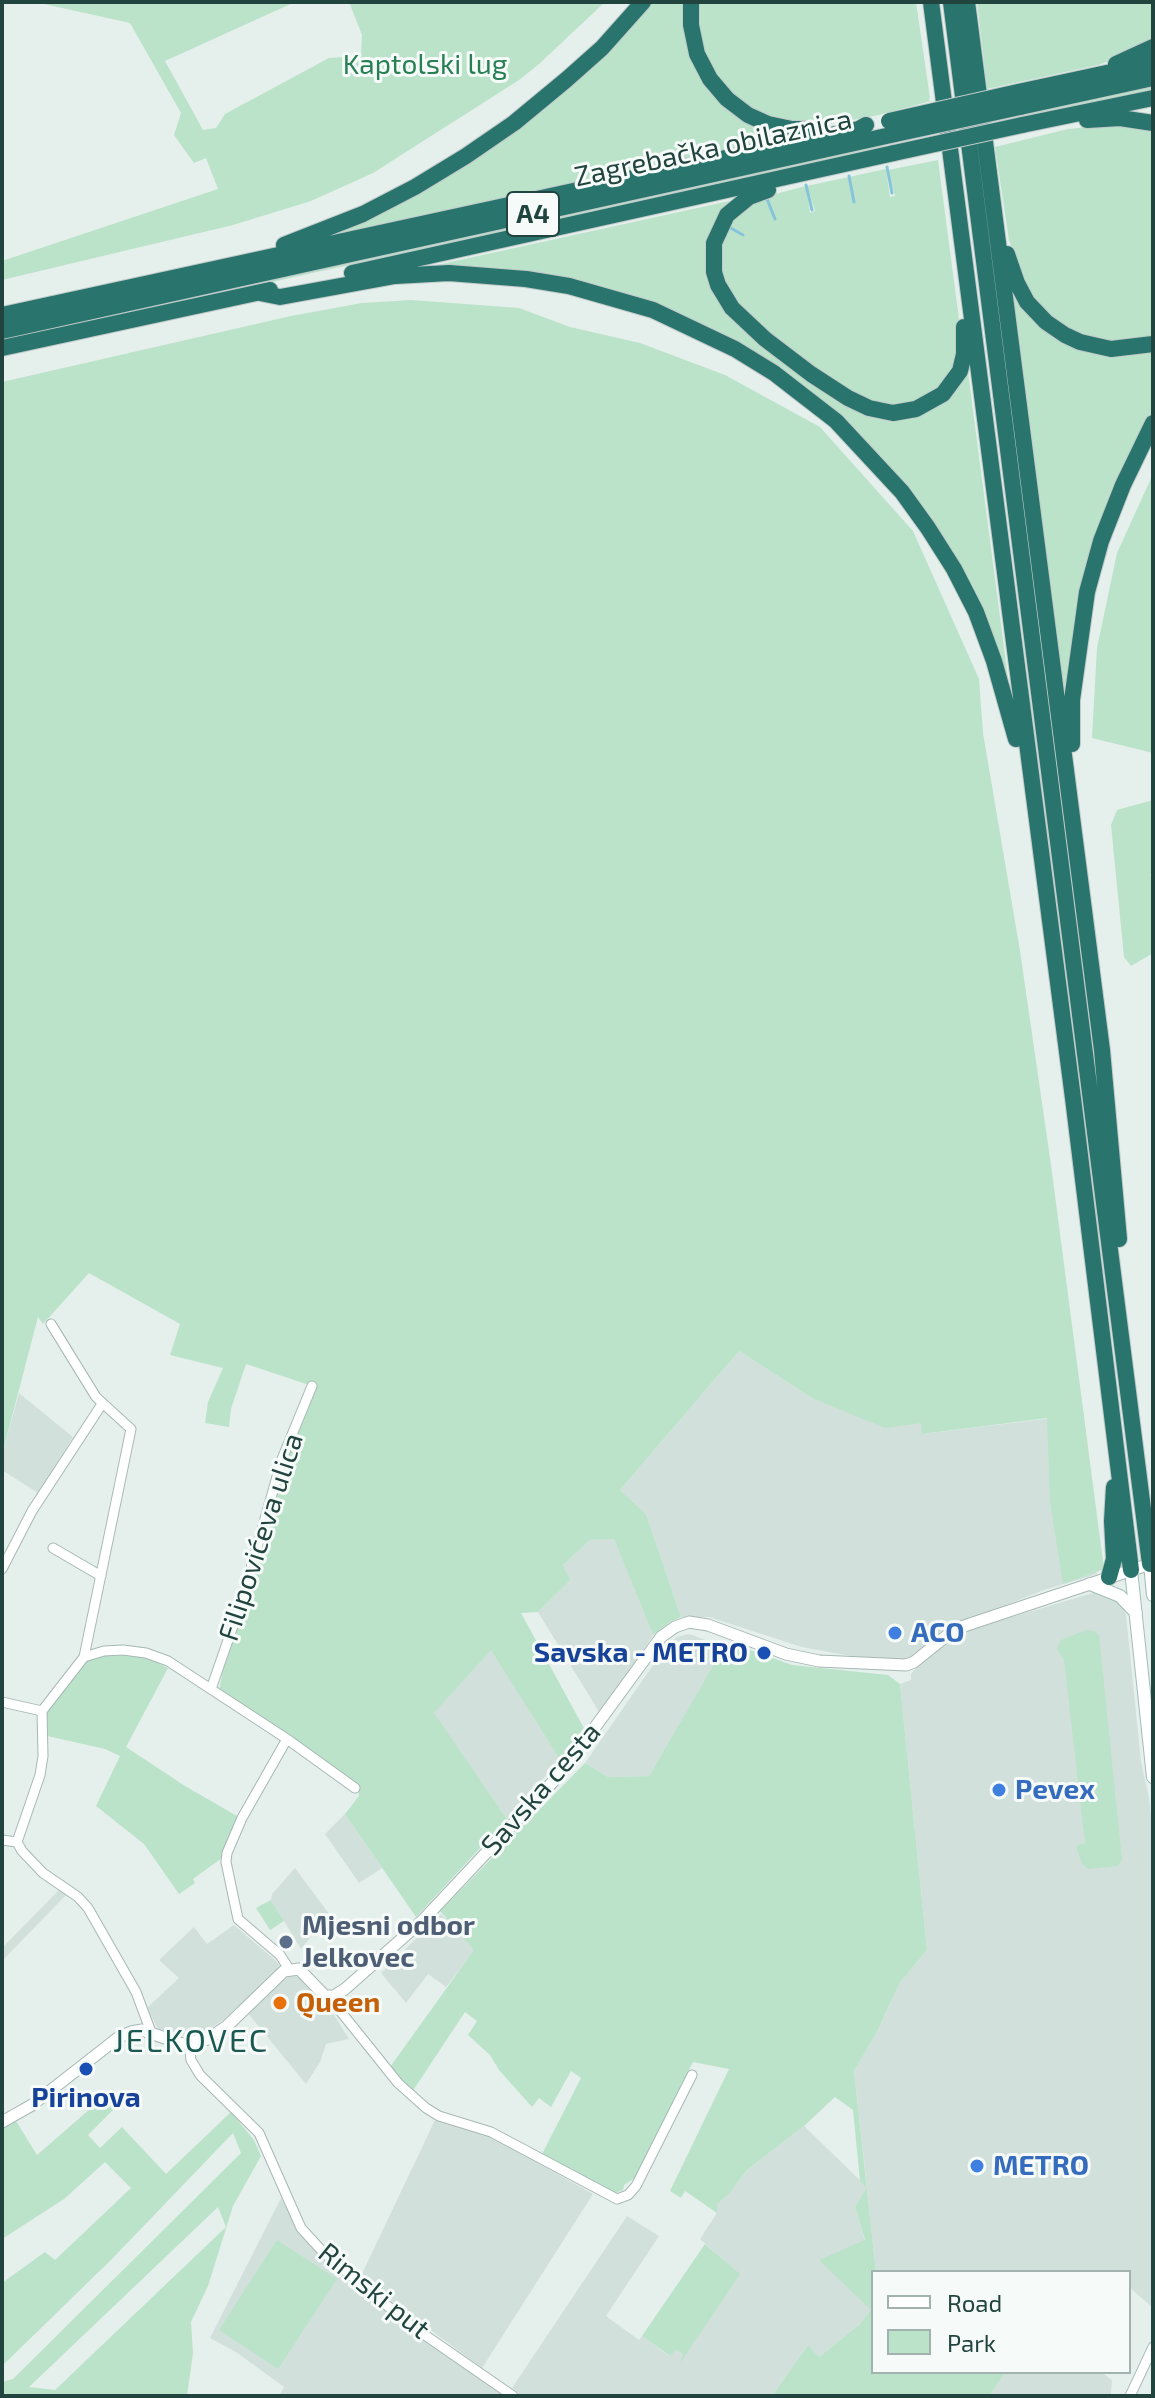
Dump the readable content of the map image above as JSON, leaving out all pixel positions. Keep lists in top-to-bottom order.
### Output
{
  "streets": {
    "highway": ["Zagrebačka obilaznica", "A4"],
    "street": ["Filipovićeva ulica", "Savska cesta", "Rimski put"]
  },
  "districts": ["JELKOVEC"],
  "parks": ["Kaptolski lug"],
  "places": [
    "ACO",
    "Savska - METRO",
    "Pevex",
    "Mjesni odbor Jelkovec",
    "Queen",
    "Pirinova",
    "METRO"
  ],
  "legend": ["Road", "Park"]
}
